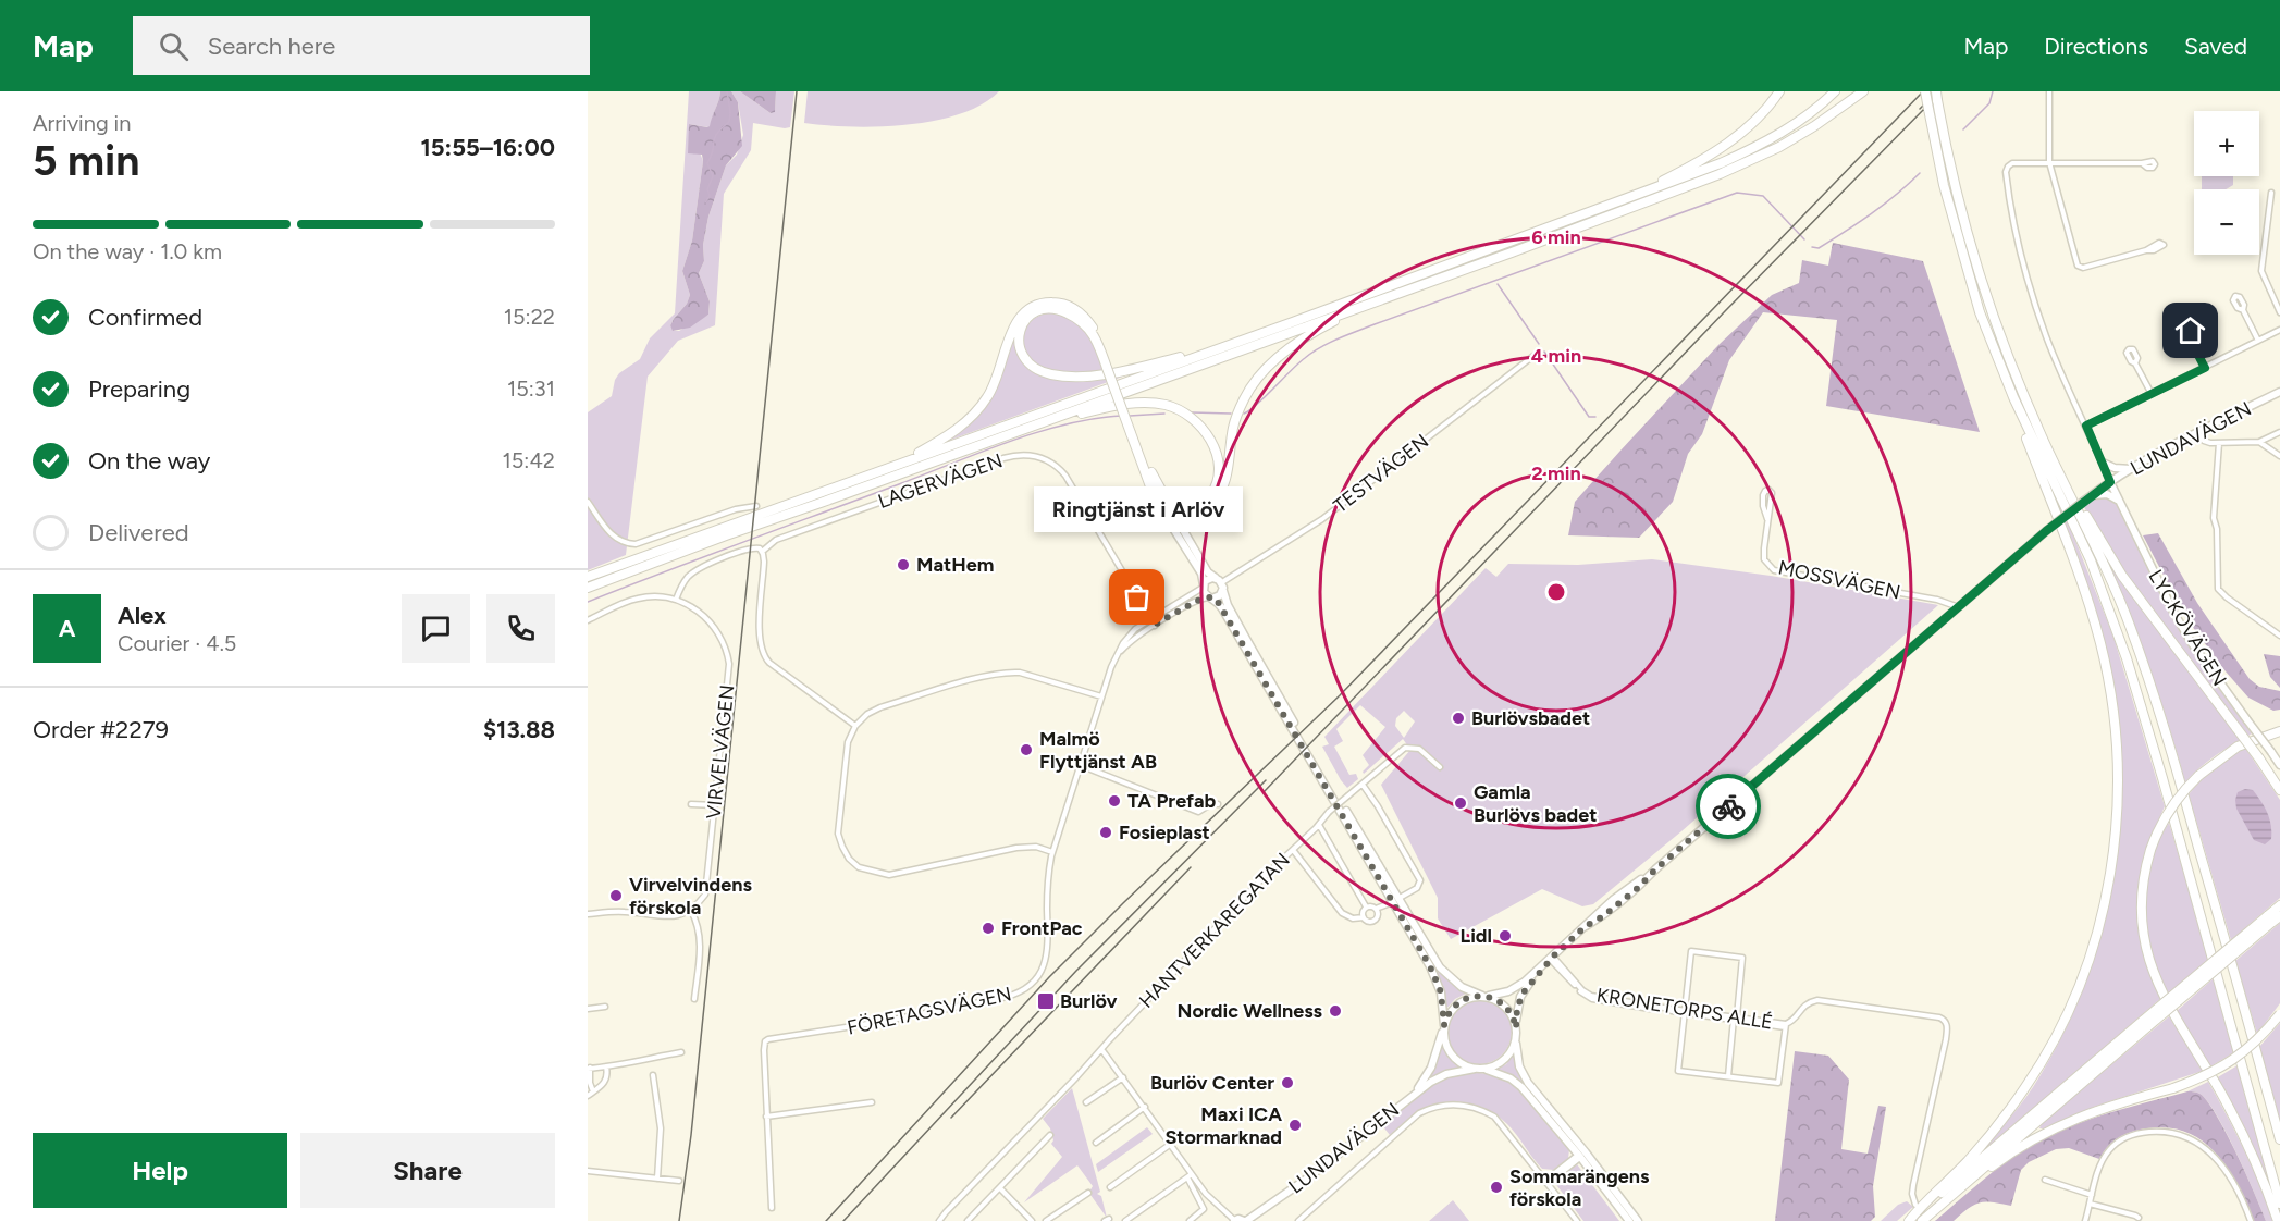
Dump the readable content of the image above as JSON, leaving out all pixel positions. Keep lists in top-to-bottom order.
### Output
{
  "streets": {
    "main road": ["LUNDAVÄGEN", "LYCKÖVÄGEN"],
    "street": [
      "TESTVÄGEN",
      "LAGERVÄGEN",
      "MOSSVÄGEN",
      "VIRVELVÄGEN",
      "HANTVERKAREGATAN",
      "KRONETORPS ALLÉ",
      "FÖRETAGSVÄGEN"
    ]
  },
  "crossings": [
    ["LUNDAVÄGEN", "MOSSVÄGEN"],
    ["LUNDAVÄGEN", "LYCKÖVÄGEN"],
    ["LUNDAVÄGEN", "KRONETORPS ALLÉ"],
    ["TESTVÄGEN", "FÖRETAGSVÄGEN"],
    ["LAGERVÄGEN", "FÖRETAGSVÄGEN"]
  ],
  "places": {
    "other": [
      "MatHem",
      "Ringtjänst i Arlöv",
      "Burlövsbadet",
      "Malmö Flyttjänst AB",
      "TA Prefab",
      "Gamla Burlövs badet",
      "Fosieplast",
      "Virvelvindens förskola",
      "FrontPac",
      "Lidl",
      "Nordic Wellness",
      "Burlöv Center",
      "Maxi ICA Stormarknad",
      "Sommarängens förskola"
    ],
    "transit": ["Burlöv"]
  },
  "page": {
    "header": "Map",
    "search": "Search here",
    "nav": ["Map", "Directions", "Saved"],
    "heading": ["5 min", "Arriving in", "15:55–16:00"],
    "panel": [
      "Alex",
      "Courier · 4.5",
      "Order #2279",
      "$13.88"
    ],
    "map_buttons": ["+", "−"],
    "bar": "On the way · 1.0 km",
    "list": [
      ["Confirmed", "15:22"],
      ["Preparing", "15:31"],
      ["On the way", "15:42"],
      "Delivered"
    ],
    "bubble": "Ringtjänst i Arlöv",
    "round": "A",
    "buttons": ["Help", "Share"]
  },
  "rings": ["6 min", "4 min", "2 min"]
}
